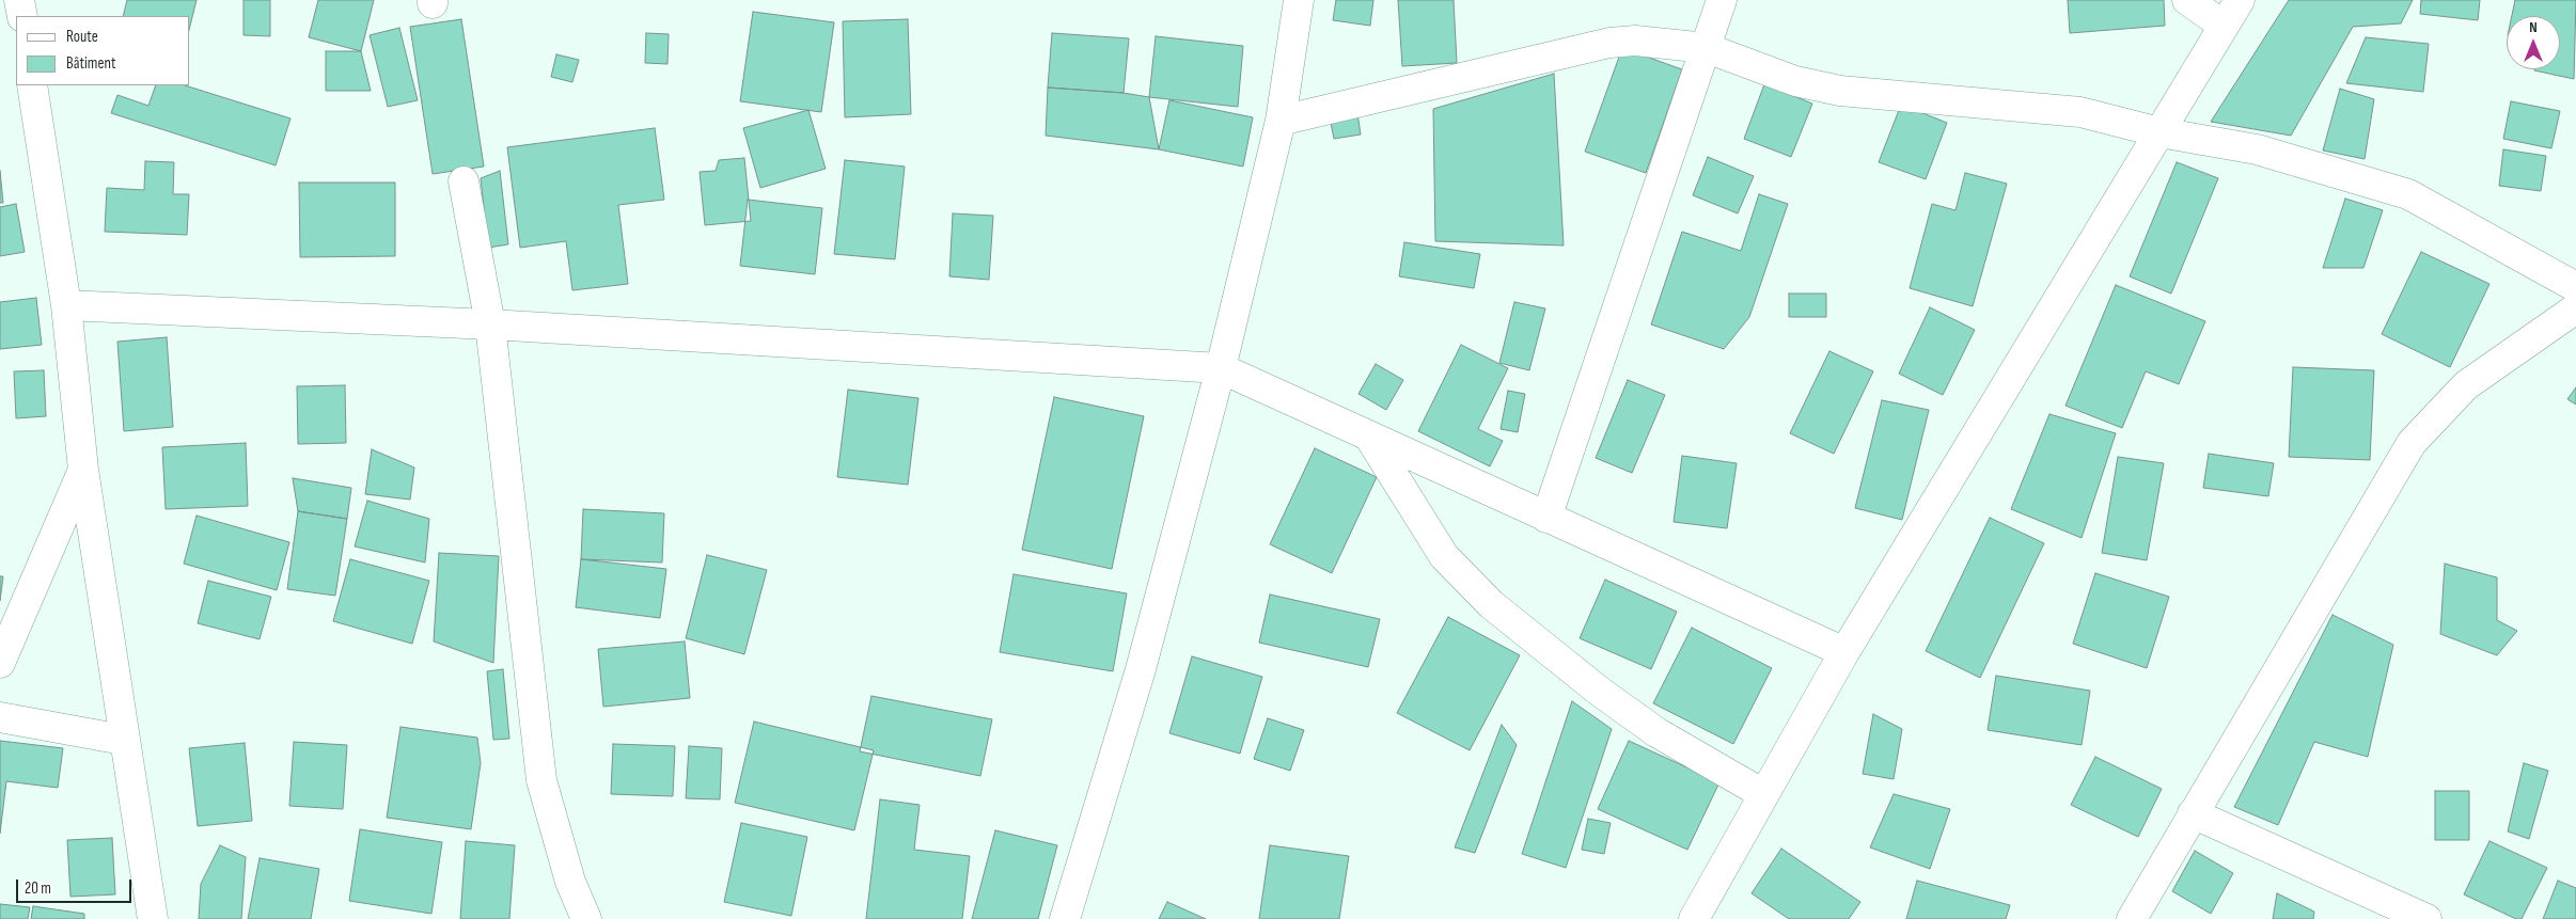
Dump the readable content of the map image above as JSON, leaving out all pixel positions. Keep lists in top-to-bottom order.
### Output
{
  "legend": ["Route", "Bâtiment"],
  "scale_bar": "20 m",
  "north": "top"
}
